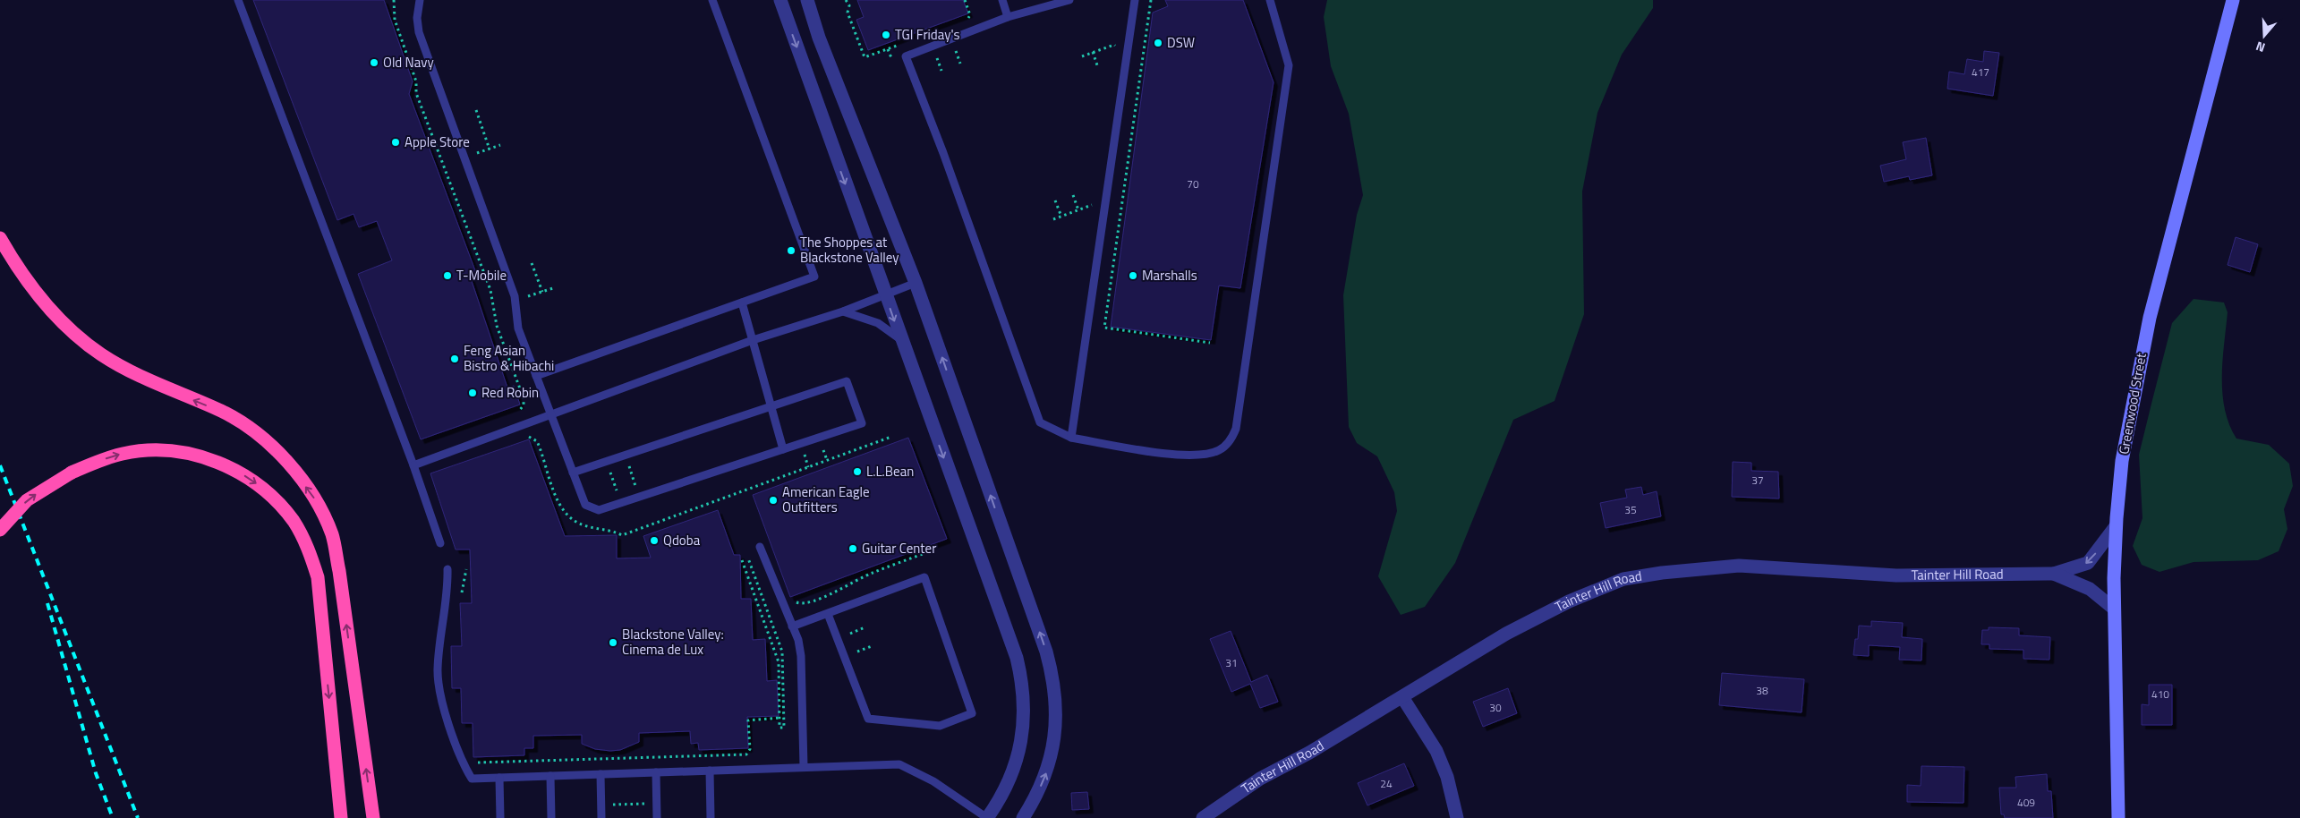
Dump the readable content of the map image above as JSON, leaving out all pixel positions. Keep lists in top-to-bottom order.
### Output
{
  "streets": {
    "street": ["Greenwood Street", "Tainter Hill Road"]
  },
  "crossings": [
    ["Greenwood Street", "Tainter Hill Road"]
  ],
  "places": [
    "TGI Friday's",
    "DSW",
    "Old Navy",
    "Apple Store",
    "The Shoppes at Blackstone Valley",
    "T-Mobile",
    "Marshalls",
    "Feng Asian Bistro & Hibachi",
    "Red Robin",
    "L.L.Bean",
    "American Eagle Outfitters",
    "Qdoba",
    "Guitar Center",
    "Blackstone Valley: Cinema de Lux"
  ],
  "house_numbers": [
    "417",
    "70",
    "37",
    "35",
    "31",
    "38",
    "410",
    "30",
    "24",
    "409"
  ],
  "north": "bottom"
}
